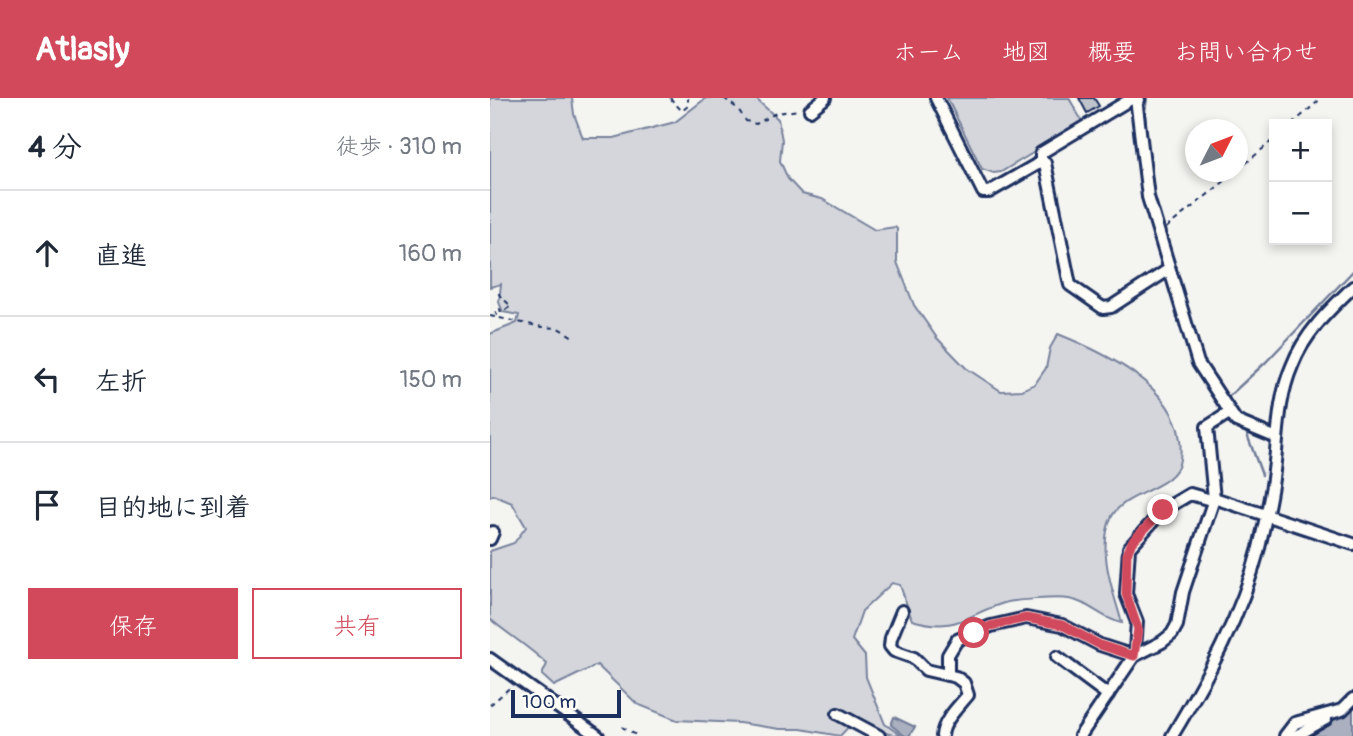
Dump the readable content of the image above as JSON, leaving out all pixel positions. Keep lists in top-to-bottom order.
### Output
{
  "scale_bar": "100 m",
  "north": "top right",
  "page": {
    "header": "Atlasly",
    "nav": [
      "ホーム",
      "地図",
      "概要",
      "お問い合わせ"
    ],
    "heading": ["4 分", "徒歩 · 310 m"],
    "map_buttons": ["+", "−"],
    "list": [
      ["直進", "160 m"],
      ["左折", "150 m"],
      "目的地に到着"
    ],
    "buttons": ["保存", "共有"],
    "scale": "100 m"
  }
}
